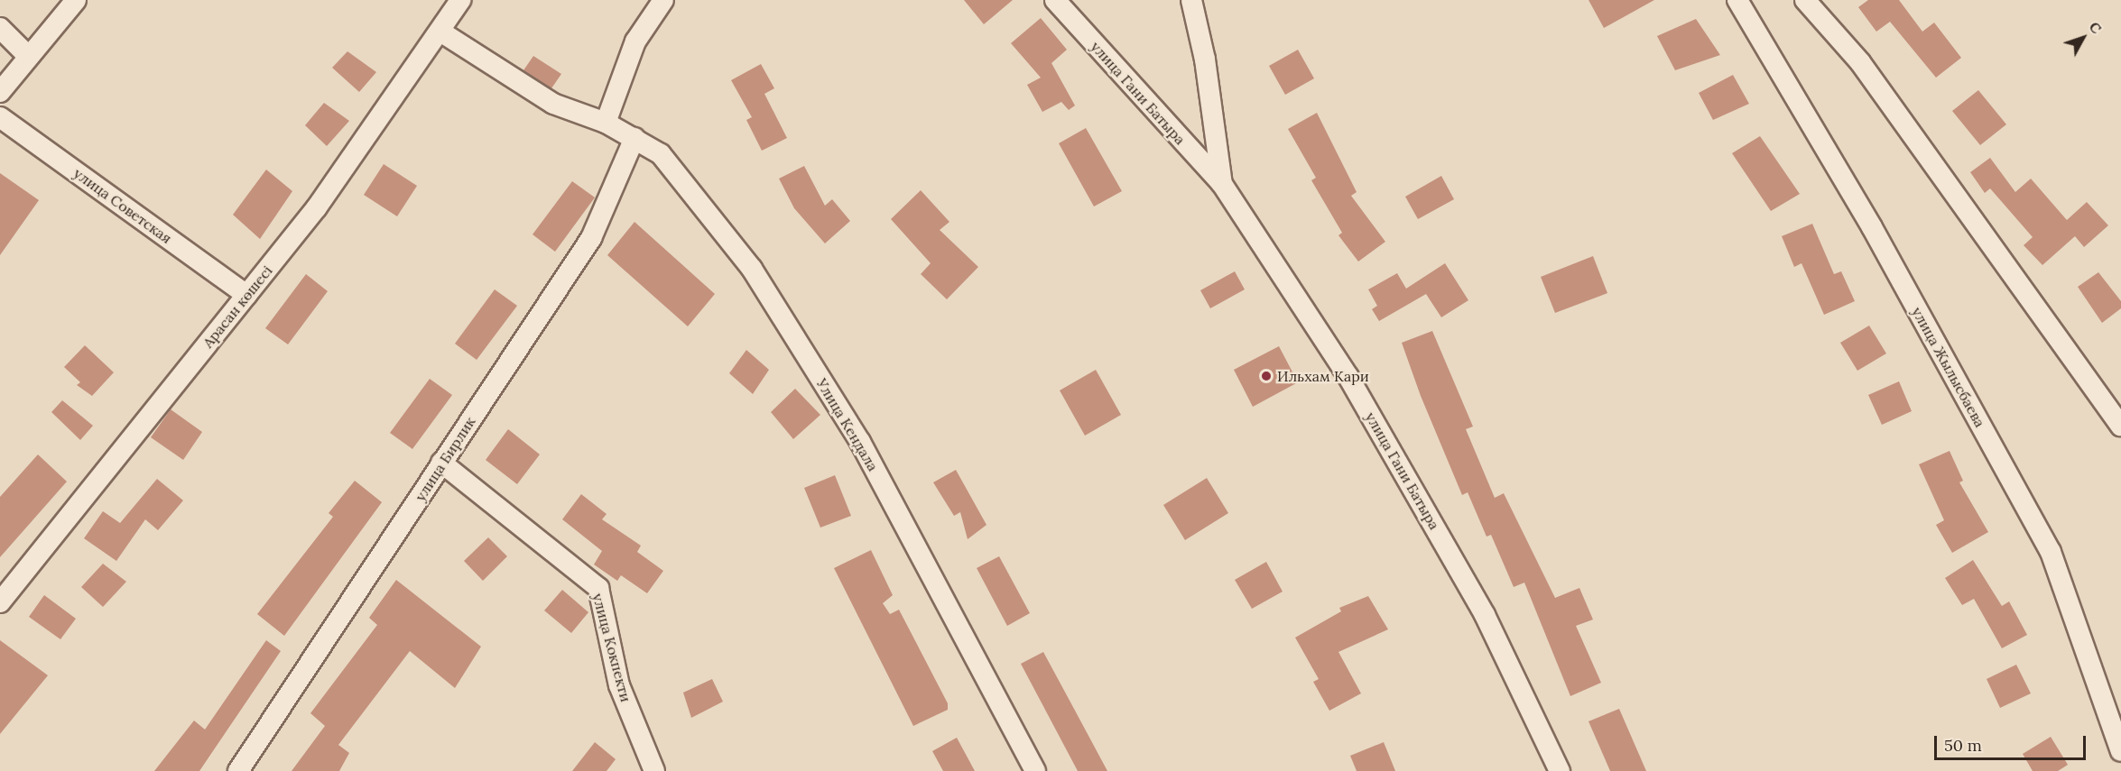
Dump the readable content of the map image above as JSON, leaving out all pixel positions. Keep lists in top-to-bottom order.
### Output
{
  "streets": {
    "street": [
      "улица Гани Батыра",
      "улица Советская",
      "Арасан көшесі",
      "улица Жылысбаева",
      "Улица Кендала",
      "улица Бирлик",
      "улица Кокпекти"
    ]
  },
  "crossings": [
    ["улица Советская", "Арасан көшесі"],
    ["Арасан көшесі", "Улица Кендала"],
    ["Улица Кендала", "улица Бирлик"],
    ["улица Бирлик", "улица Кокпекти"]
  ],
  "places": ["Ильхам Кари"],
  "scale_bar": "50 m",
  "north": "top right"
}
